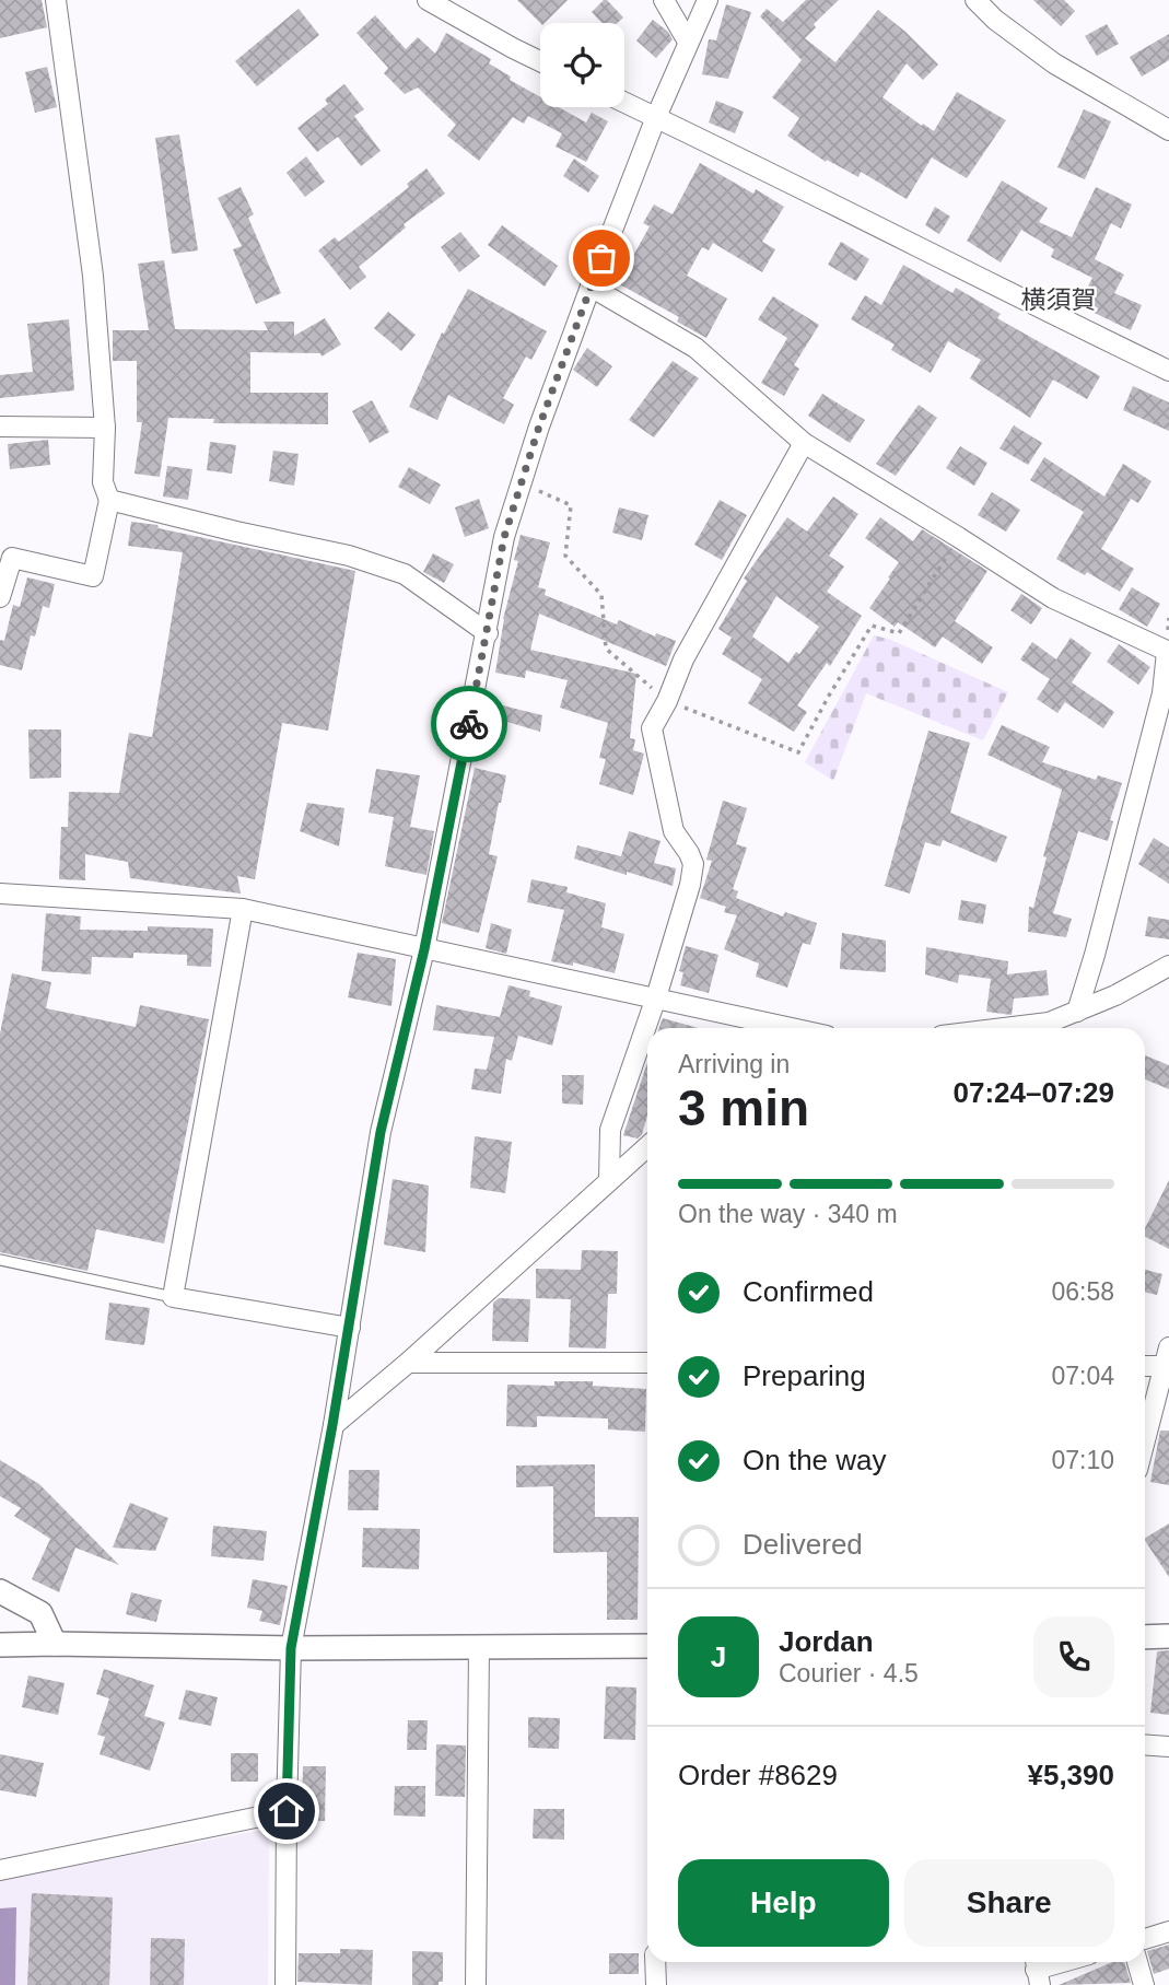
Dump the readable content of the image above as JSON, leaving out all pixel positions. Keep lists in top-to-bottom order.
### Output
{
  "districts": ["横須賀"],
  "page": {
    "heading": ["3 min", "Arriving in", "07:24–07:29"],
    "panel": [
      "Jordan",
      "Courier · 4.5",
      "Order #8629",
      "¥5,390"
    ],
    "bar": "On the way · 340 m",
    "list": [
      ["Confirmed", "06:58"],
      ["Preparing", "07:04"],
      ["On the way", "07:10"],
      "Delivered"
    ],
    "round": "J",
    "buttons": ["Help", "Share"]
  }
}
